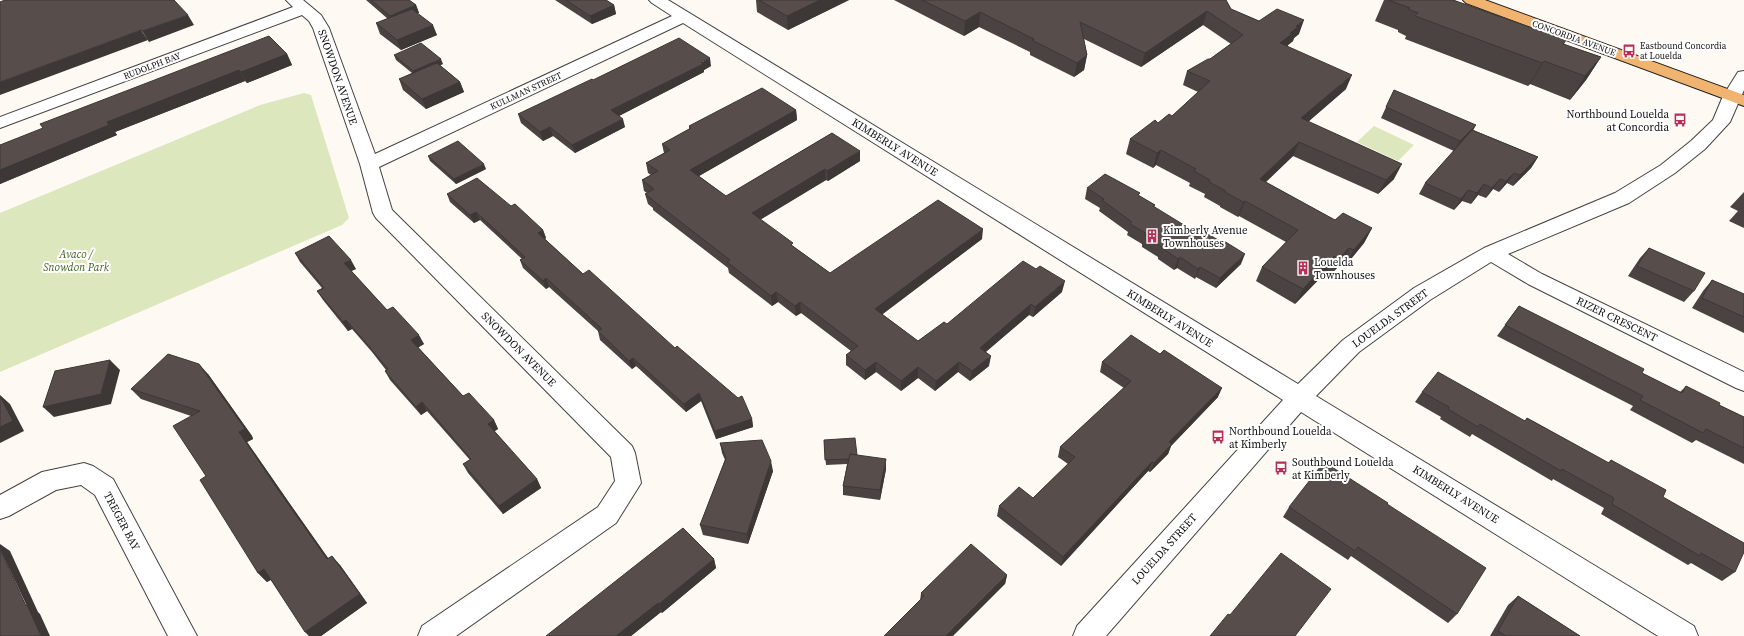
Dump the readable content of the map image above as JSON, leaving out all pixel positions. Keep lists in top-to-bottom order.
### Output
{
  "streets": {
    "main road": ["CONCORDIA AVENUE"],
    "street": [
      "RUDOLPH BAY",
      "SNOWDON AVENUE",
      "KULLMAN STREET",
      "KIMBERLY AVENUE",
      "LOUELDA STREET",
      "RIZER CRESCENT",
      "TREGER BAY"
    ]
  },
  "crossings": [
    ["CONCORDIA AVENUE", "LOUELDA STREET"],
    ["RUDOLPH BAY", "SNOWDON AVENUE"],
    ["SNOWDON AVENUE", "KULLMAN STREET"],
    ["KULLMAN STREET", "KIMBERLY AVENUE"],
    ["KIMBERLY AVENUE", "LOUELDA STREET"],
    ["LOUELDA STREET", "RIZER CRESCENT"]
  ],
  "parks": ["Avaco / Snowdon Park"],
  "places": {
    "bus stop": [
      "Eastbound Concordia at Louelda",
      "Northbound Louelda at Concordia",
      "Northbound Louelda at Kimberly",
      "Southbound Louelda at Kimberly"
    ],
    "building": ["Kimberly Avenue Townhouses", "Louelda Townhouses"]
  }
}
